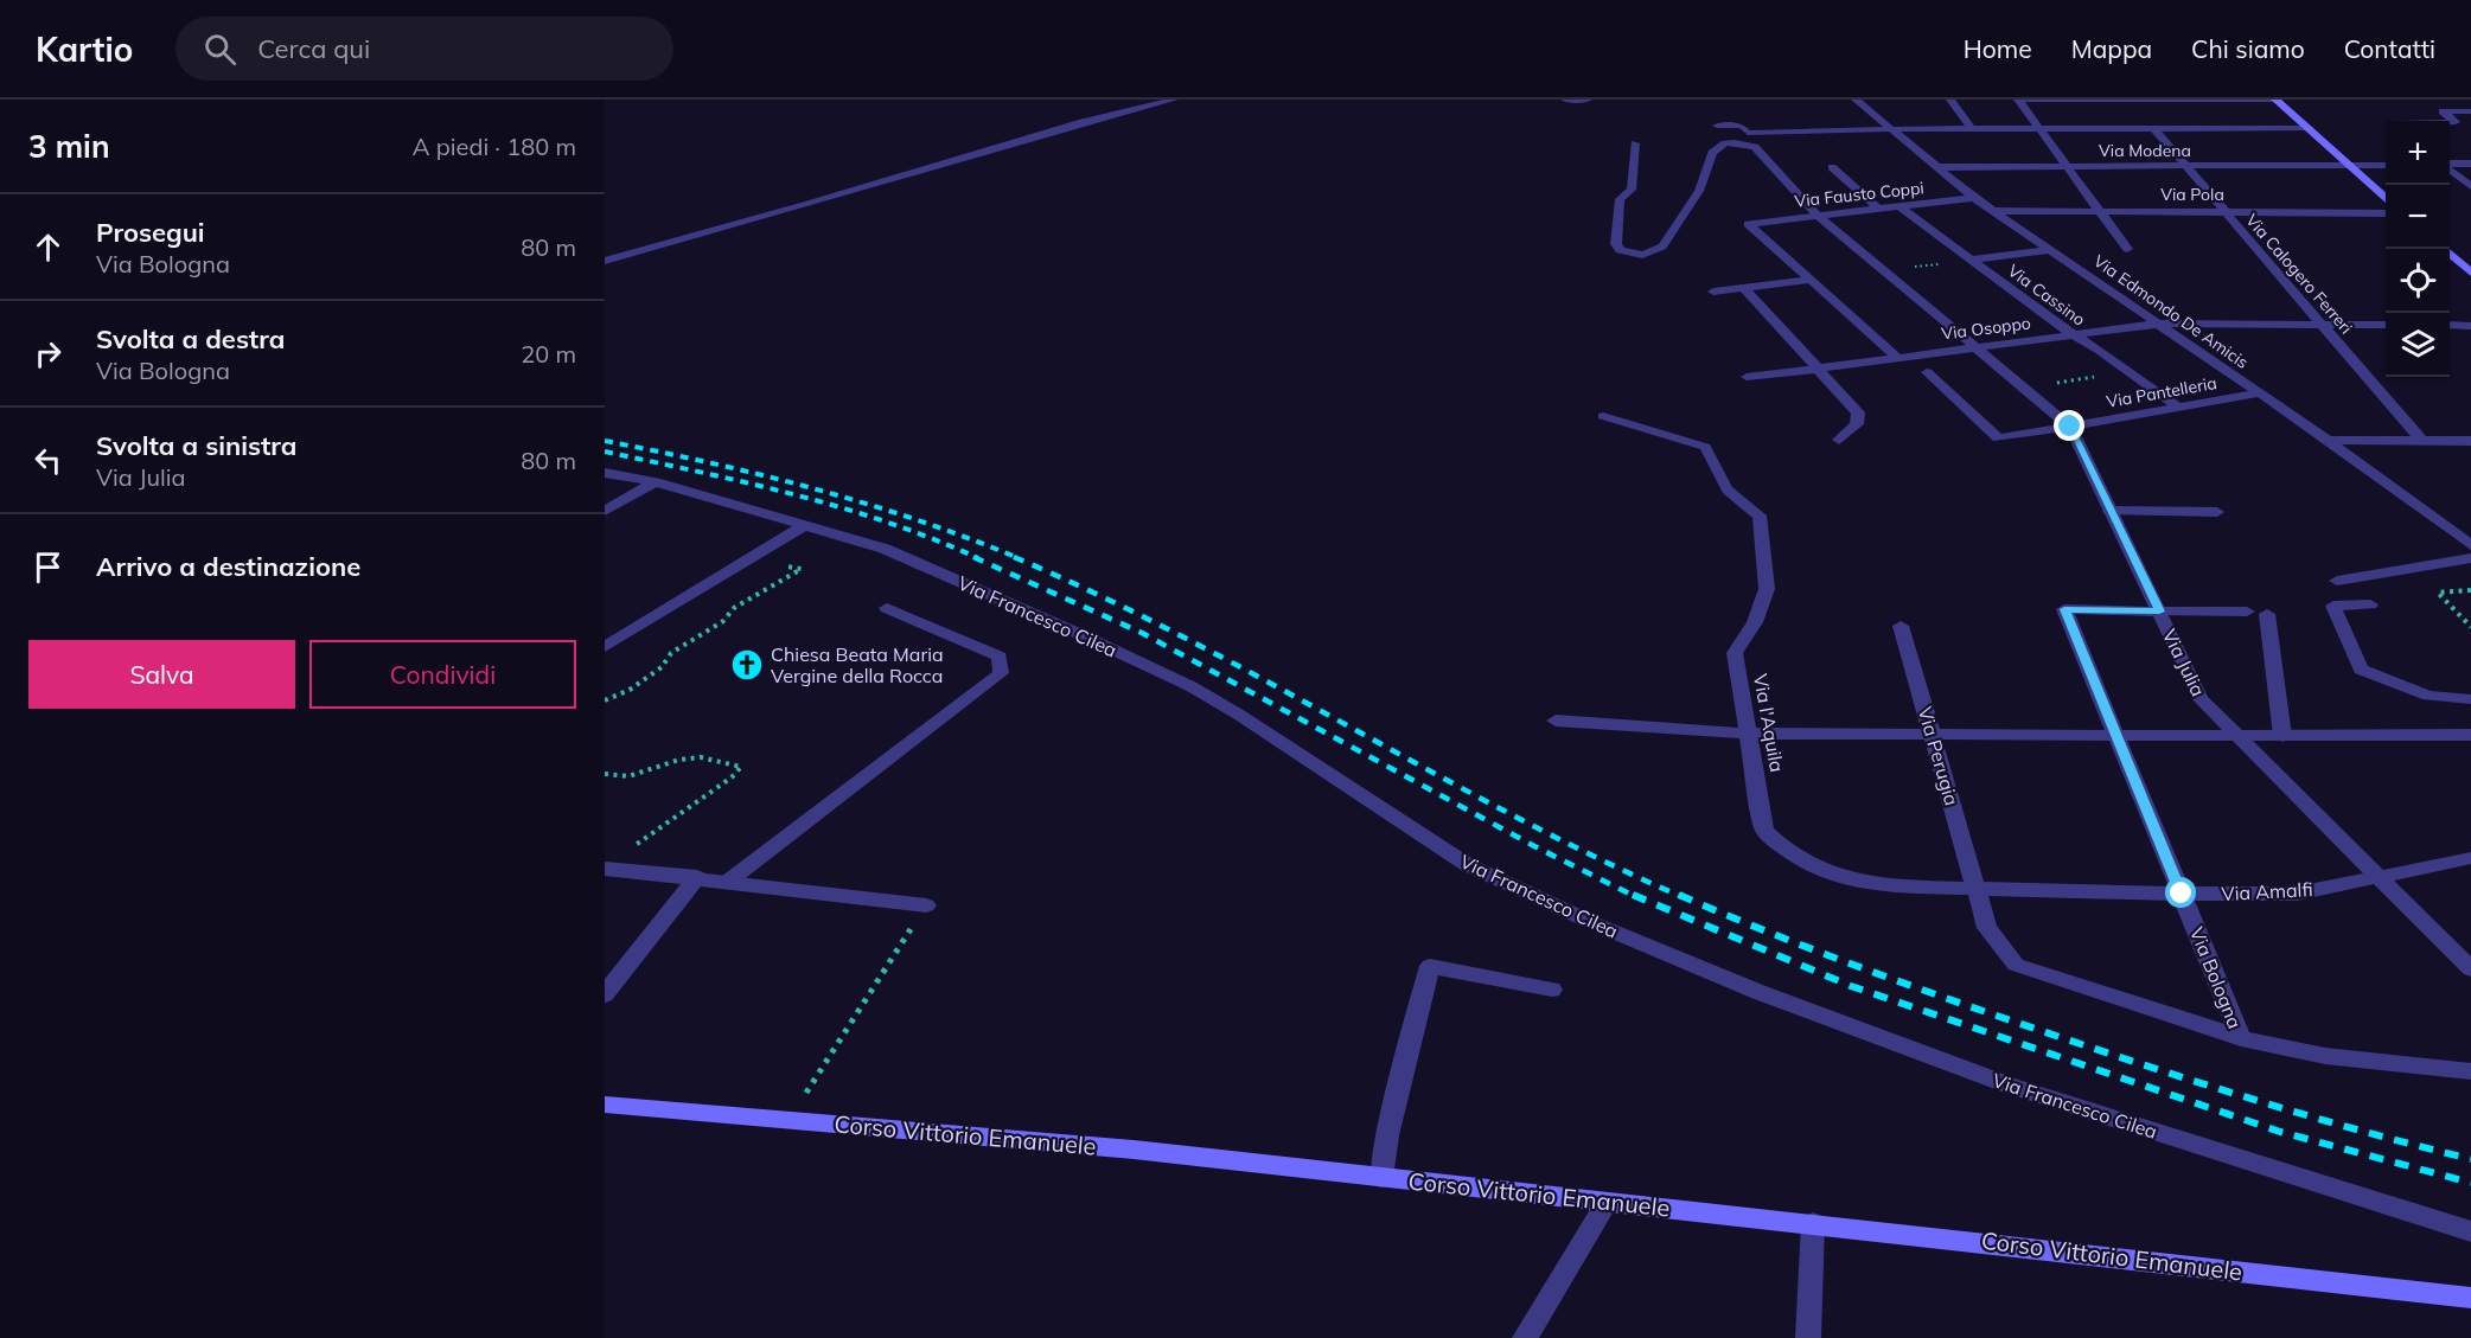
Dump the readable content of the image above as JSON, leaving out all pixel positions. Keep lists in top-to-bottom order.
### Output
{
  "streets": {
    "main road": ["Corso Vittorio Emanuele"],
    "street": [
      "Via Modena",
      "Via Fausto Coppi",
      "Via Pola",
      "Via Calogero Ferreri",
      "Via Cassino",
      "Via Edmondo De Amicis",
      "Via Osoppo",
      "Via Pantelleria",
      "Via Francesco Cilea",
      "Via Julia",
      "Via l'Aquila",
      "Via Perugia",
      "Via Amalfi",
      "Via Bologna"
    ]
  },
  "crossings": [
    ["Via Modena", "Via Calogero Ferreri"],
    ["Via Modena", "Via Edmondo De Amicis"],
    ["Via Fausto Coppi", "Via Cassino"],
    ["Via Fausto Coppi", "Via Edmondo De Amicis"],
    ["Via Fausto Coppi", "Via Julia"],
    ["Via Pola", "Via Calogero Ferreri"],
    ["Via Pola", "Via Edmondo De Amicis"],
    ["Via Calogero Ferreri", "Via Osoppo"],
    ["Via Cassino", "Via Osoppo"],
    ["Via Cassino", "Via Pantelleria"],
    ["Via Edmondo De Amicis", "Via Osoppo"],
    ["Via Edmondo De Amicis", "Via Pantelleria"],
    ["Via Osoppo", "Via Julia"],
    ["Via Pantelleria", "Via Julia"],
    ["Via Julia", "Via Amalfi"],
    ["Via Julia", "Via Bologna"],
    ["Via l'Aquila", "Via Perugia"],
    ["Via l'Aquila", "Via Amalfi"],
    ["Via Perugia", "Via Amalfi"],
    ["Via Perugia", "Via Bologna"],
    ["Via Amalfi", "Via Bologna"]
  ],
  "places": {
    "church": ["Chiesa Beata Maria Vergine della Rocca"]
  },
  "page": {
    "header": "Kartio",
    "search": "Cerca qui",
    "nav": [
      "Home",
      "Mappa",
      "Chi siamo",
      "Contatti"
    ],
    "heading": ["3 min", "A piedi · 180 m"],
    "map_buttons": ["+", "−"],
    "list": [
      ["Prosegui", "Via Bologna", "80 m"],
      ["Svolta a destra", "Via Bologna", "20 m"],
      ["Svolta a sinistra", "Via Julia", "80 m"],
      "Arrivo a destinazione"
    ],
    "buttons": ["Salva", "Condividi"]
  }
}
